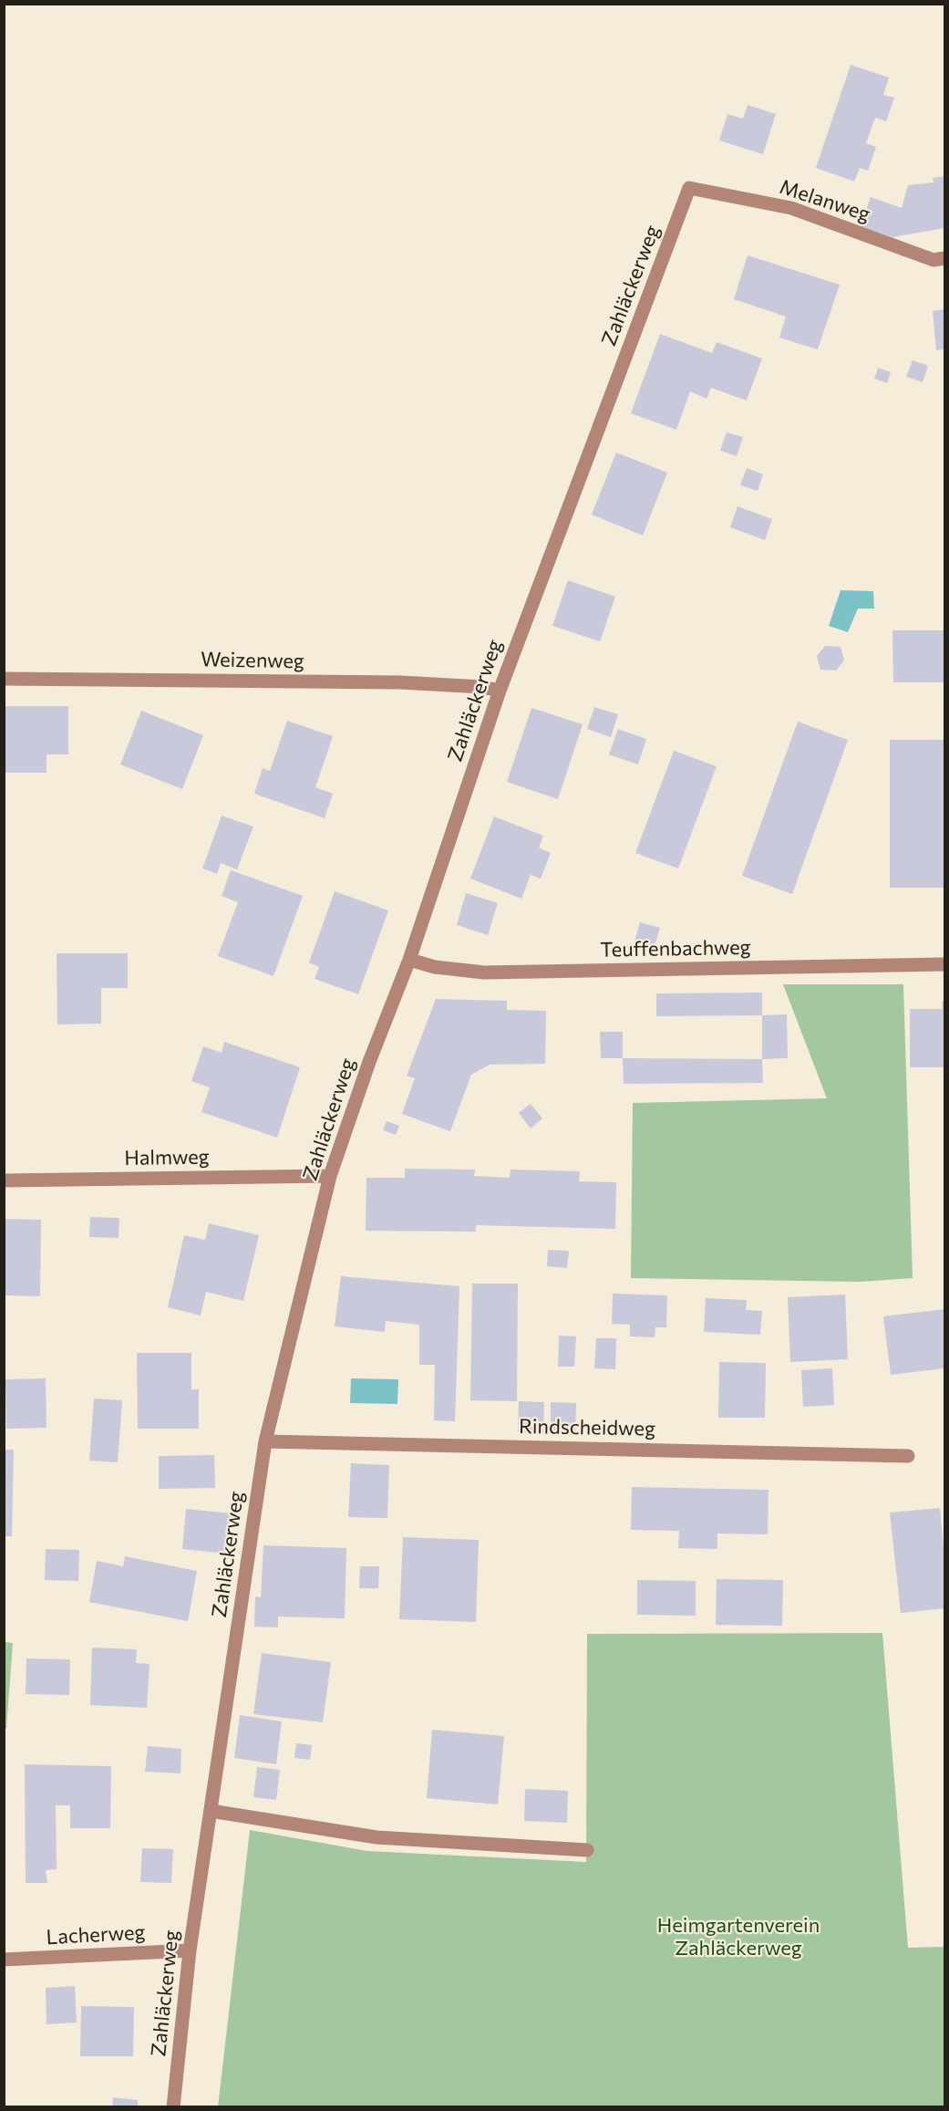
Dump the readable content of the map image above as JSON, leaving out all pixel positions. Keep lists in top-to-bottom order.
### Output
{
  "streets": {
    "street": [
      "Melanweg",
      "Zahläckerweg",
      "Weizenweg",
      "Teuffenbachweg",
      "Halmweg",
      "Rindscheidweg",
      "Lacherweg"
    ]
  },
  "crossings": [
    ["Melanweg", "Zahläckerweg"],
    ["Zahläckerweg", "Weizenweg"],
    ["Zahläckerweg", "Teuffenbachweg"],
    ["Zahläckerweg", "Halmweg"],
    ["Zahläckerweg", "Rindscheidweg"],
    ["Zahläckerweg", "Lacherweg"]
  ],
  "parks": ["Heimgartenverein Zahläckerweg"]
}
